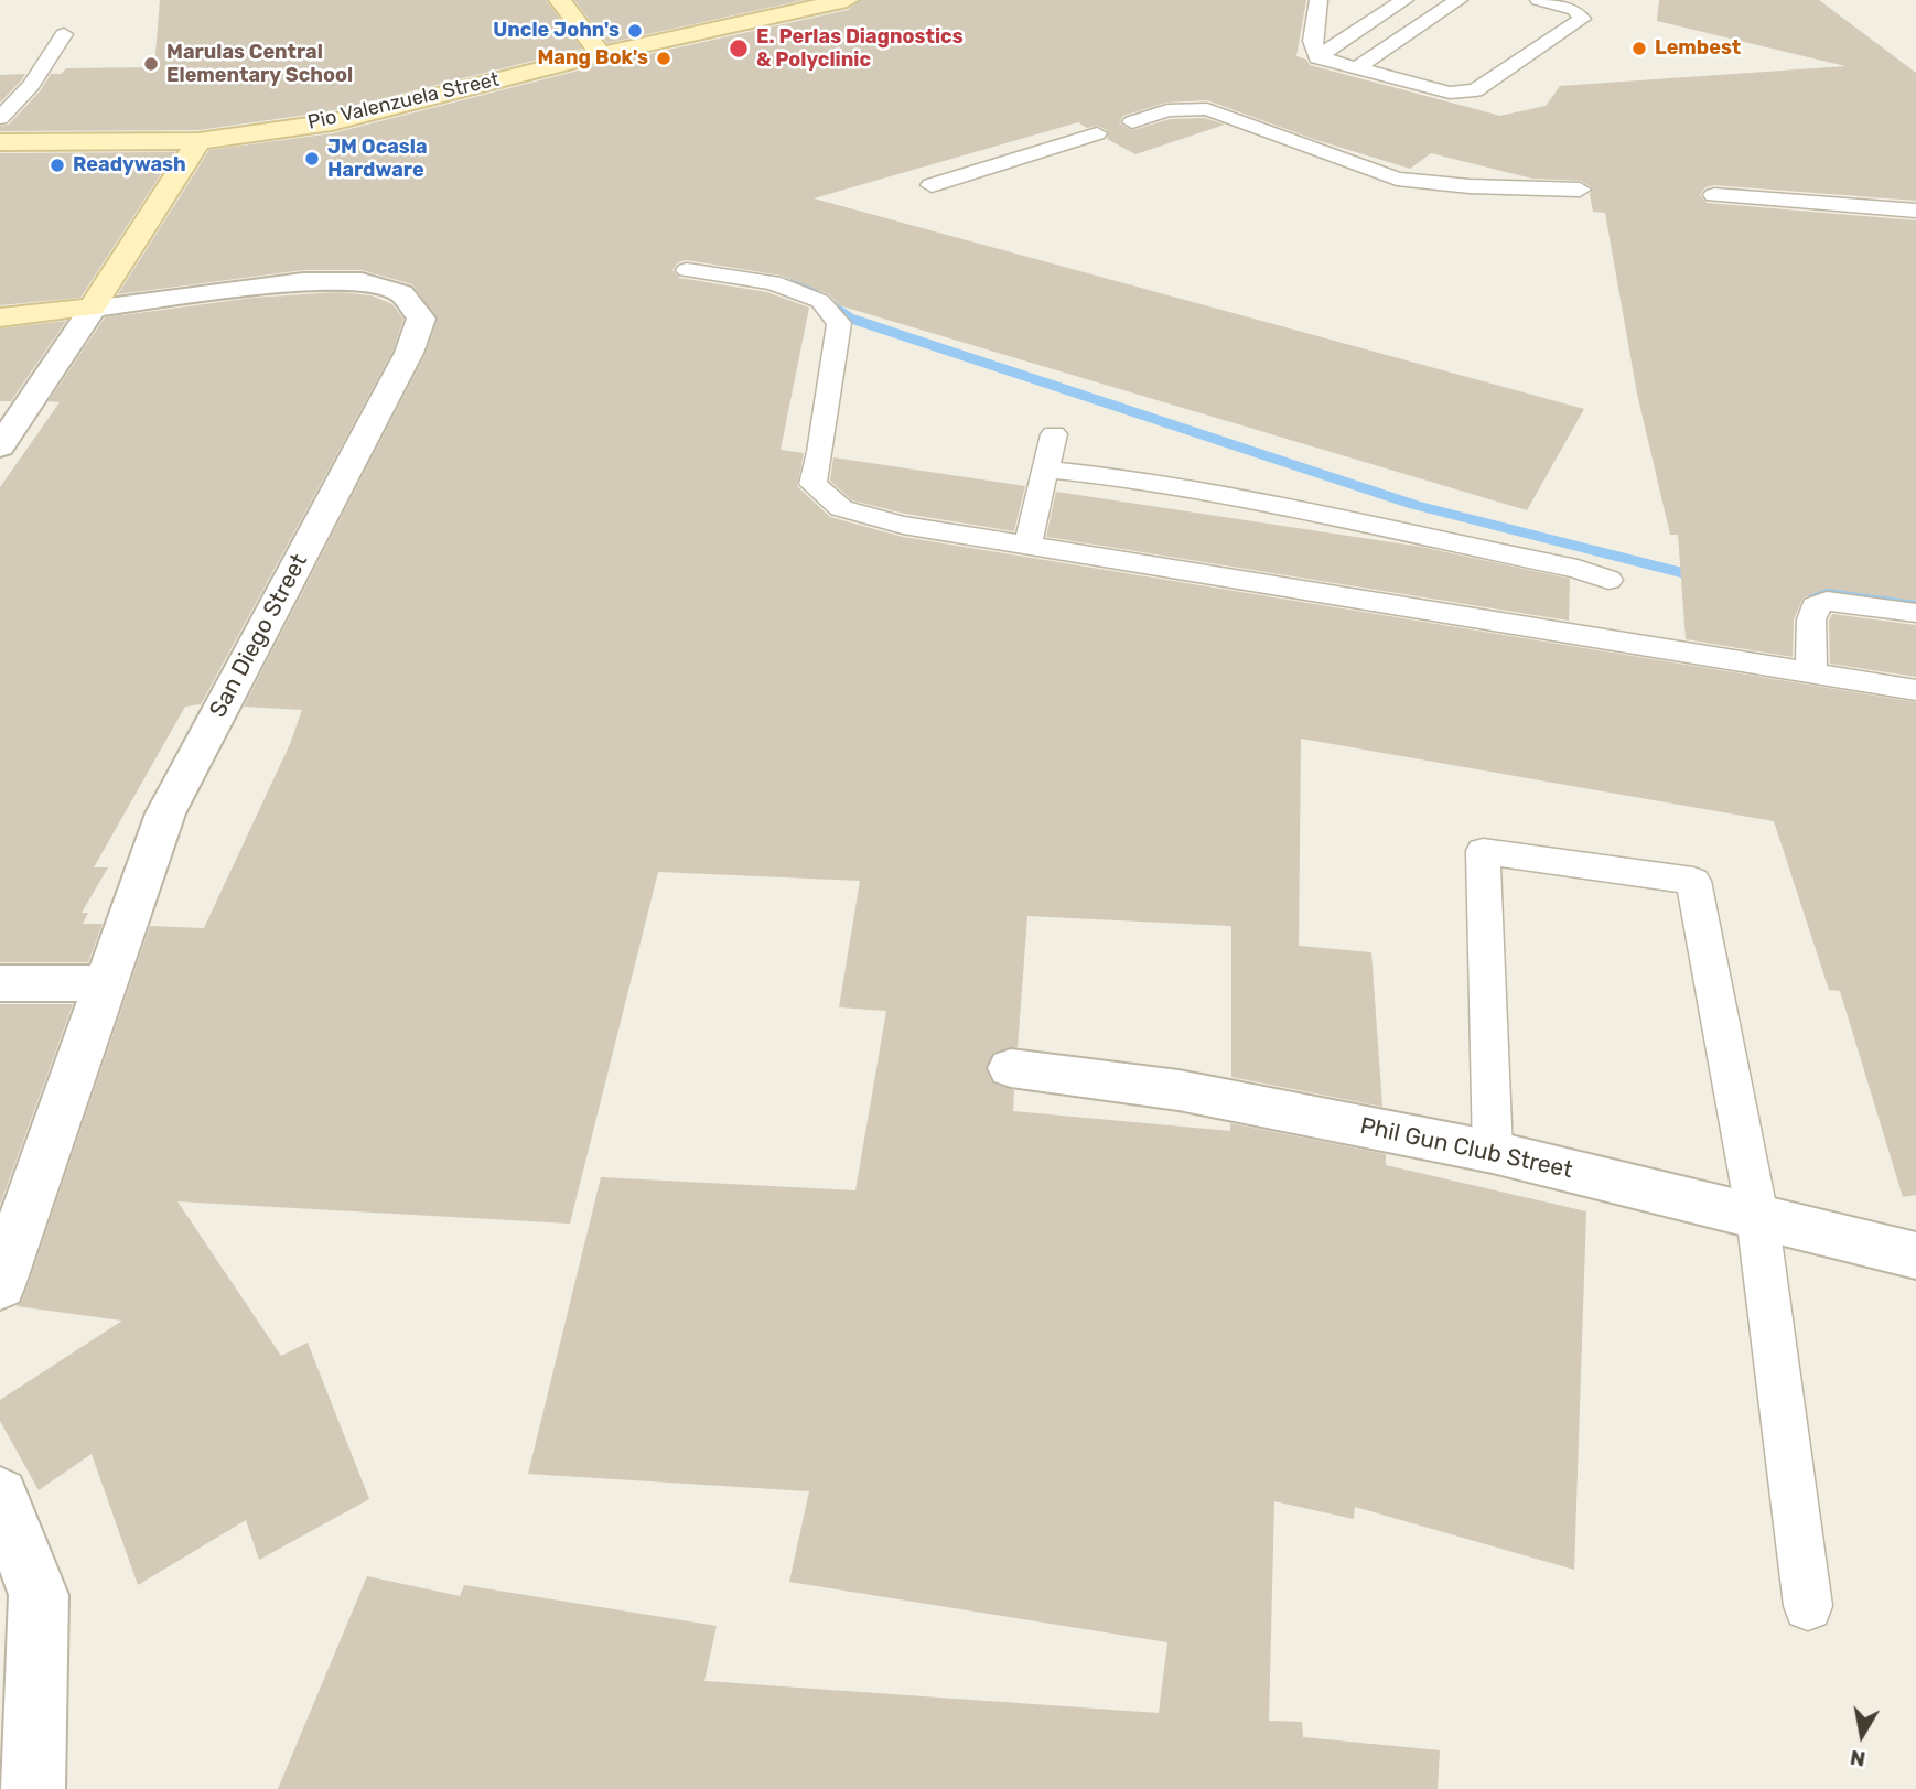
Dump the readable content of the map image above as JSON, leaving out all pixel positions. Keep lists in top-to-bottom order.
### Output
{
  "streets": {
    "street": ["Pio Valenzuela Street", "San Diego Street", "Phil Gun Club Street"]
  },
  "places": [
    "Uncle John's",
    "E. Perlas Diagnostics & Polyclinic",
    "Lembest",
    "Mang Bok's",
    "Marulas Central Elementary School",
    "JM Ocasla Hardware",
    "Readywash"
  ],
  "north": "bottom"
}
